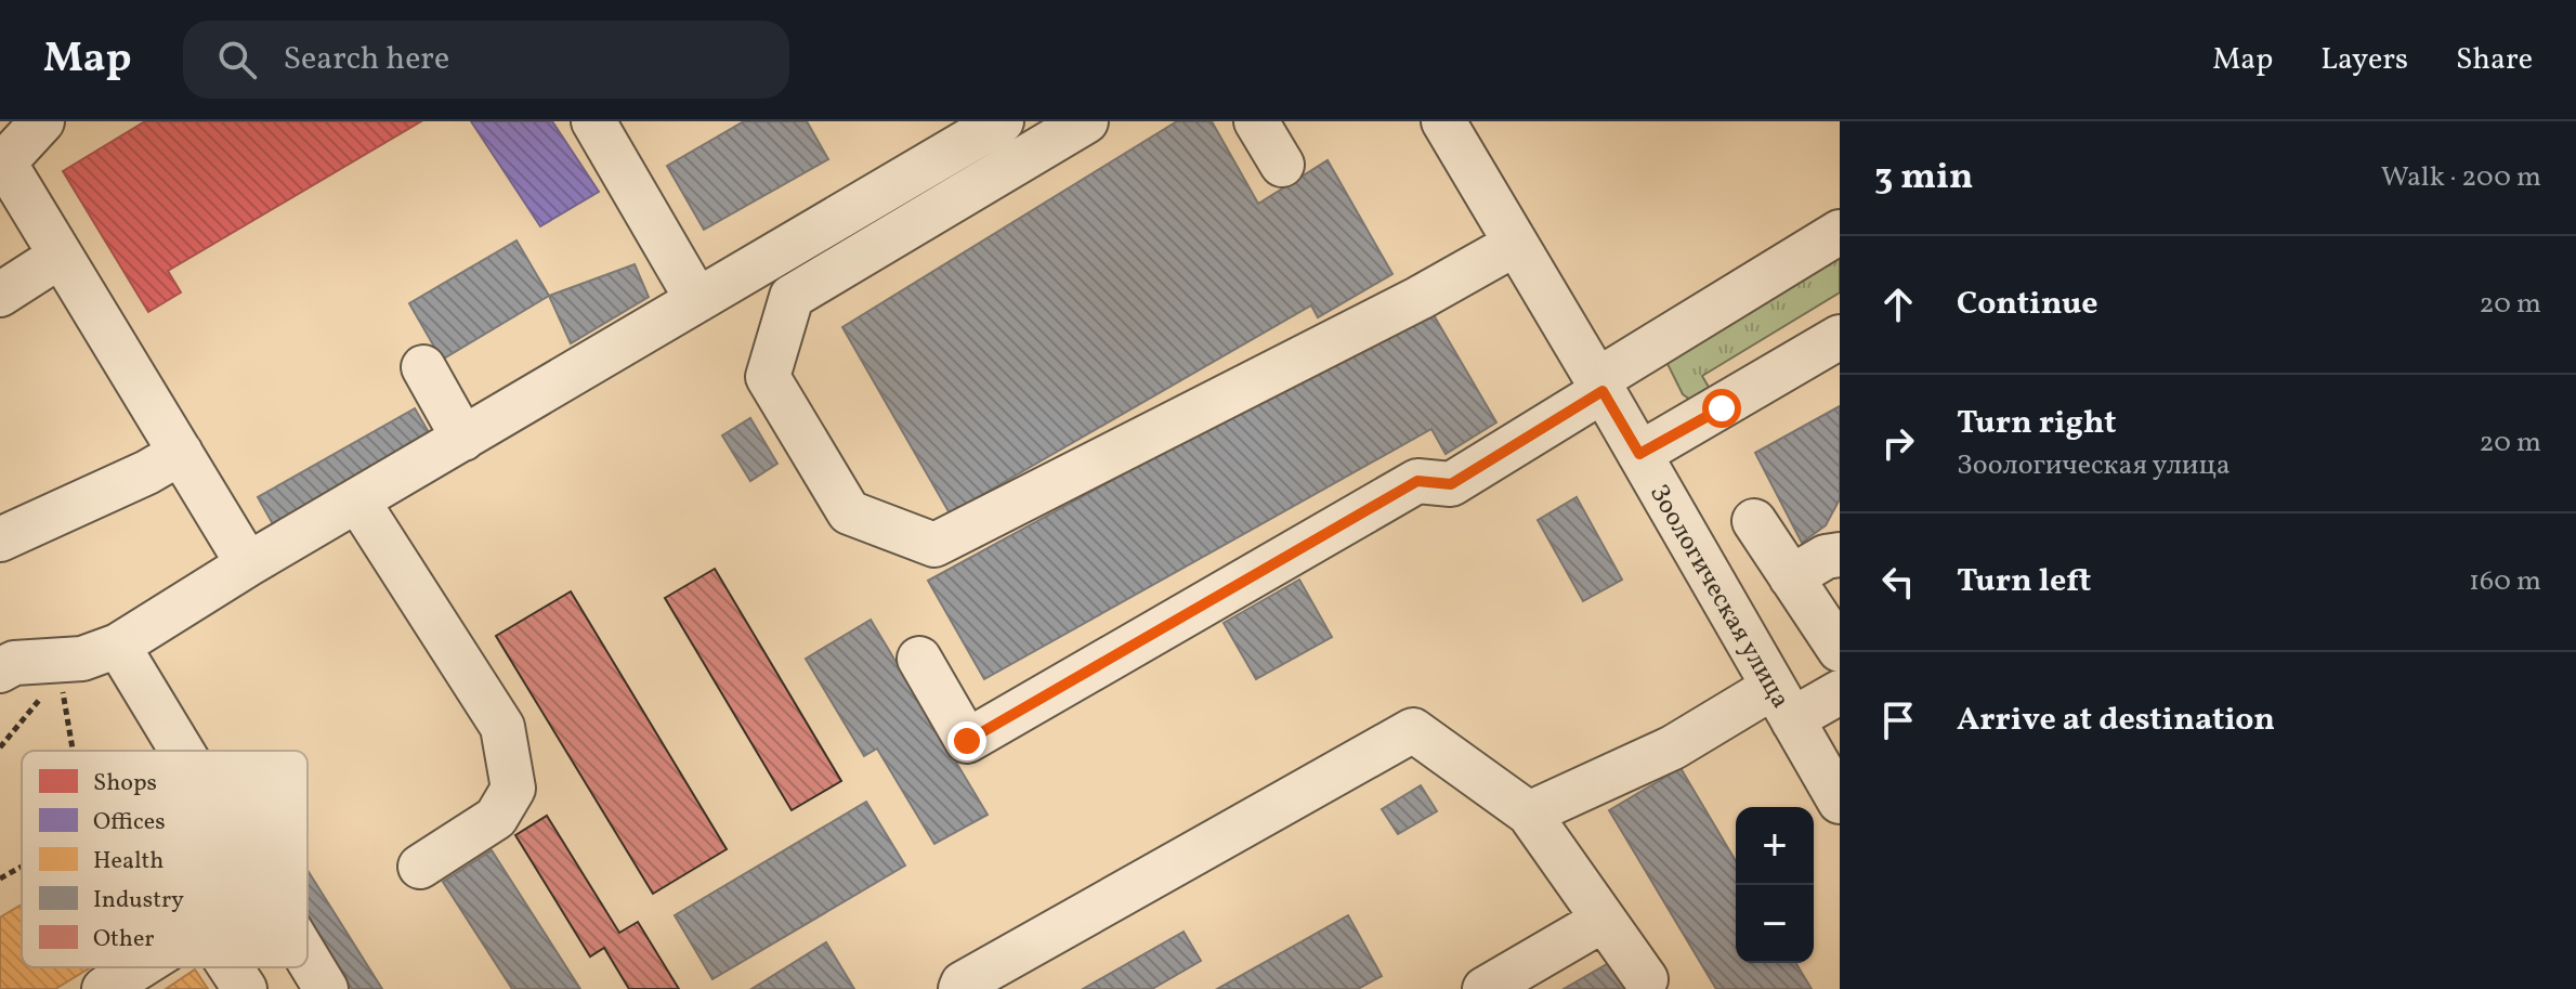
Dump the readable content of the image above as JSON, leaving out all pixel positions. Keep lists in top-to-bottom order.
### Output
{
  "streets": {
    "street": ["Зоологическая улица"]
  },
  "legend": [
    "Shops",
    "Offices",
    "Health",
    "Industry",
    "Other"
  ],
  "page": {
    "header": "Map",
    "search": "Search here",
    "nav": ["Map", "Layers", "Share"],
    "heading": ["3 min", "Walk · 200 m"],
    "list": [
      ["Continue", "20 m"],
      ["Turn right", "Зоологическая улица", "20 m"],
      ["Turn left", "160 m"],
      "Arrive at destination"
    ],
    "map_buttons": ["+", "−"]
  }
}
